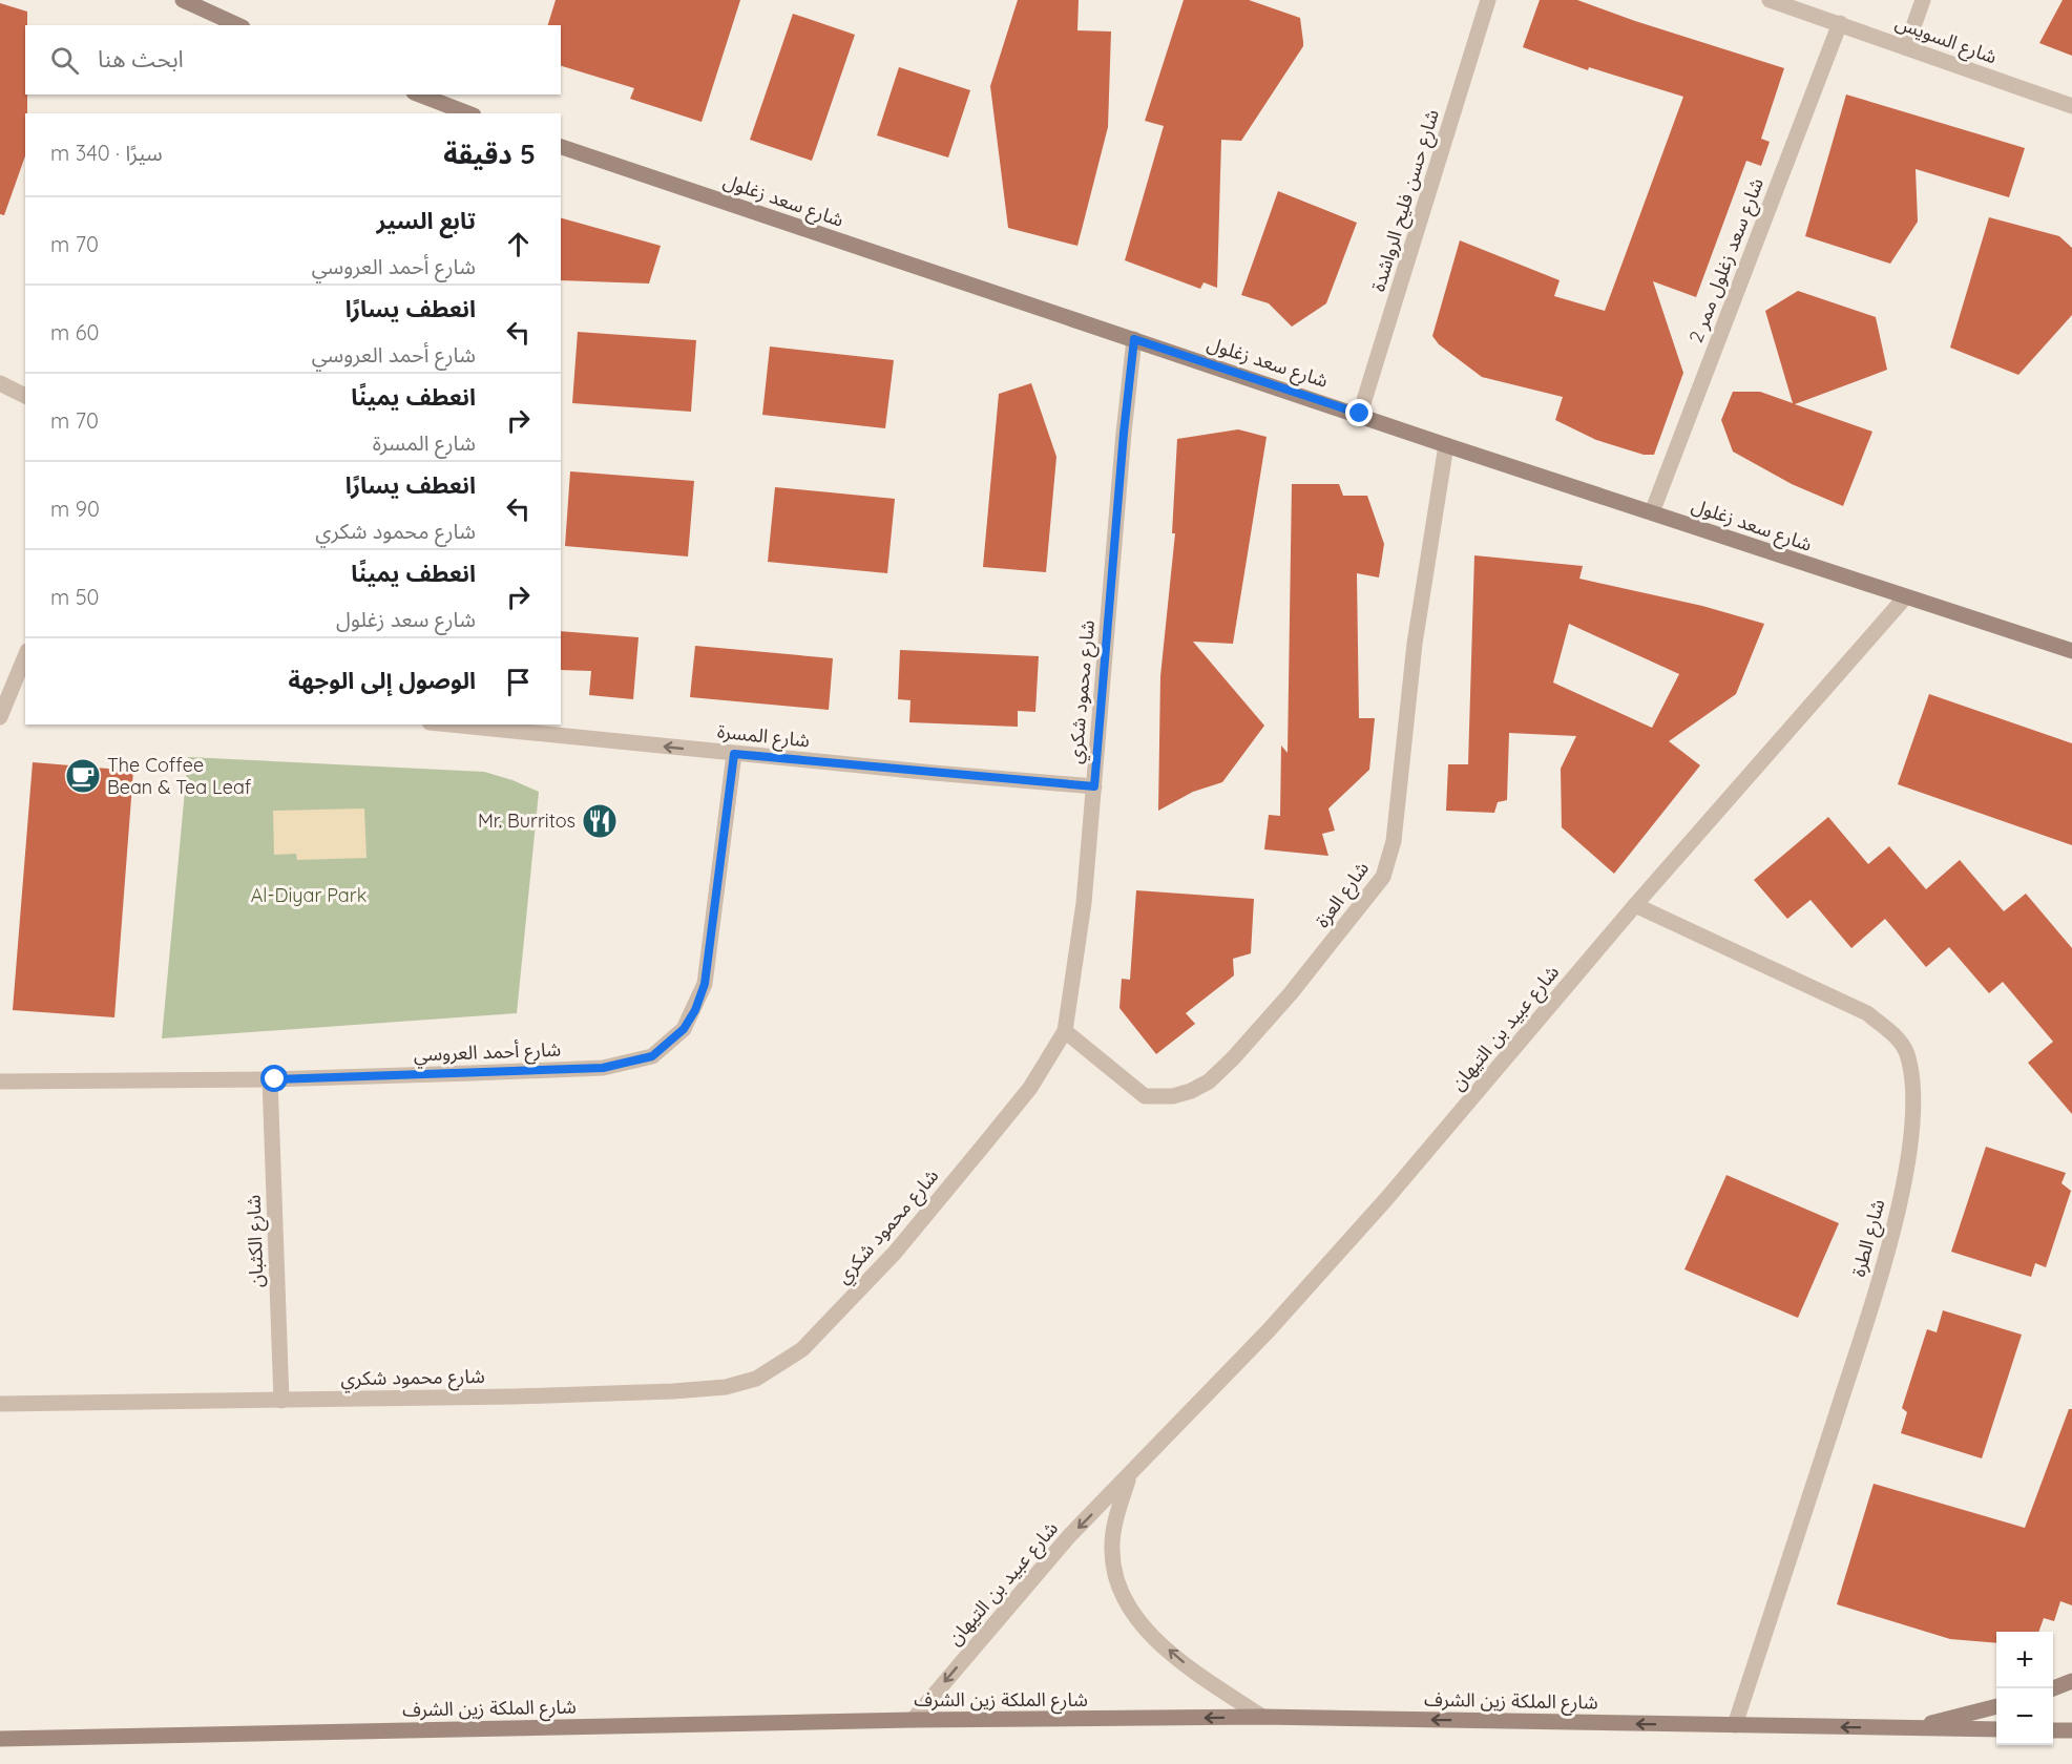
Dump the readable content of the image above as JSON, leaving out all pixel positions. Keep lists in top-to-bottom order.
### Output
{
  "streets": {
    "main road": ["شارع سعد زغلول", "شارع الملكة زين الشرف"],
    "street": [
      "شارع السويس",
      "شارع حسن فليح الرواشدة",
      "شارع سعد زغلول ممر 2",
      "شارع محمود شكري",
      "شارع المسرة",
      "شارع العزة",
      "شارع عبيد بن التيهان",
      "شارع أحمد العروسي",
      "شارع الطرة",
      "شارع الكثبان"
    ]
  },
  "crossings": [
    ["شارع السويس", "شارع سعد زغلول ممر 2"],
    ["شارع سعد زغلول", "شارع حسن فليح الرواشدة"],
    ["شارع سعد زغلول", "شارع سعد زغلول ممر 2"],
    ["شارع سعد زغلول", "شارع محمود شكري"],
    ["شارع سعد زغلول", "شارع العزة"],
    ["شارع سعد زغلول", "شارع عبيد بن التيهان"],
    ["شارع محمود شكري", "شارع المسرة"],
    ["شارع محمود شكري", "شارع العزة"],
    ["شارع محمود شكري", "شارع الكثبان"],
    ["شارع المسرة", "شارع أحمد العروسي"],
    ["شارع عبيد بن التيهان", "شارع الطرة"],
    ["شارع عبيد بن التيهان", "شارع الملكة زين الشرف"],
    ["شارع أحمد العروسي", "شارع الكثبان"],
    ["شارع الطرة", "شارع الملكة زين الشرف"]
  ],
  "one_way": ["شارع المسرة", "شارع الملكة زين الشرف"],
  "parks": ["Al-Diyar Park"],
  "places": {
    "cafe": ["The Coffee Bean & Tea Leaf"],
    "restaurant": ["Mr. Burritos"]
  },
  "page": {
    "search": "ابحث هنا",
    "heading": ["5 دقيقة", "سيرًا · 340 m"],
    "list": [
      ["تابع السير", "شارع أحمد العروسي", "70 m"],
      ["انعطف يسارًا", "شارع أحمد العروسي", "60 m"],
      ["انعطف يمينًا", "شارع المسرة", "70 m"],
      ["انعطف يسارًا", "شارع محمود شكري", "90 m"],
      ["انعطف يمينًا", "شارع سعد زغلول", "50 m"],
      "الوصول إلى الوجهة"
    ],
    "map_buttons": ["+", "−"]
  }
}
